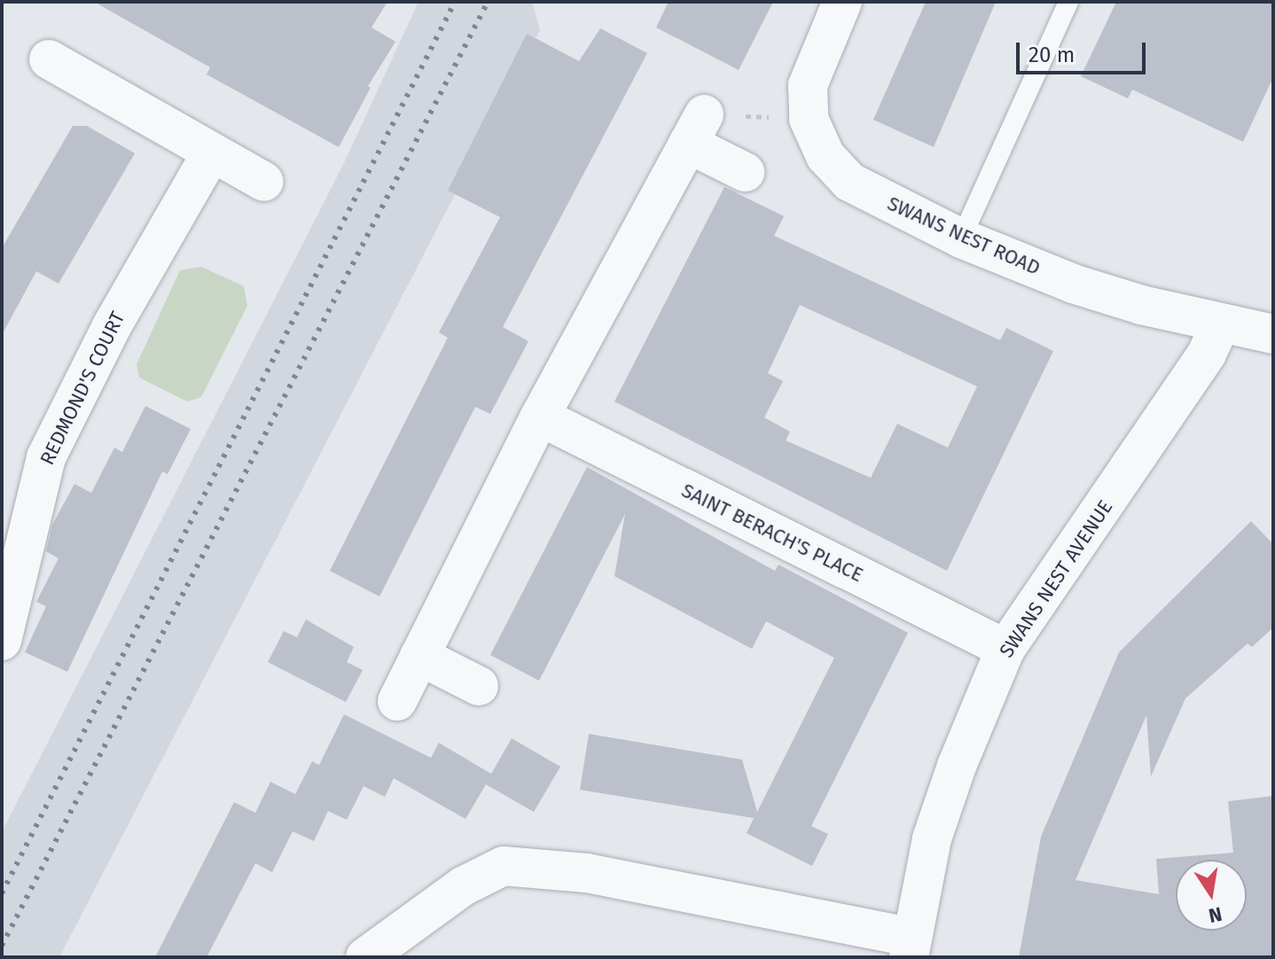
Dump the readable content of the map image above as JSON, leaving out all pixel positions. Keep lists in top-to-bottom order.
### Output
{
  "streets": {
    "street": [
      "SWANS NEST ROAD",
      "REDMOND'S COURT",
      "SAINT BERACH'S PLACE",
      "SWANS NEST AVENUE"
    ]
  },
  "crossings": [
    ["SWANS NEST ROAD", "SWANS NEST AVENUE"],
    ["SAINT BERACH'S PLACE", "SWANS NEST AVENUE"]
  ],
  "scale_bar": "20 m",
  "north": "bottom"
}
